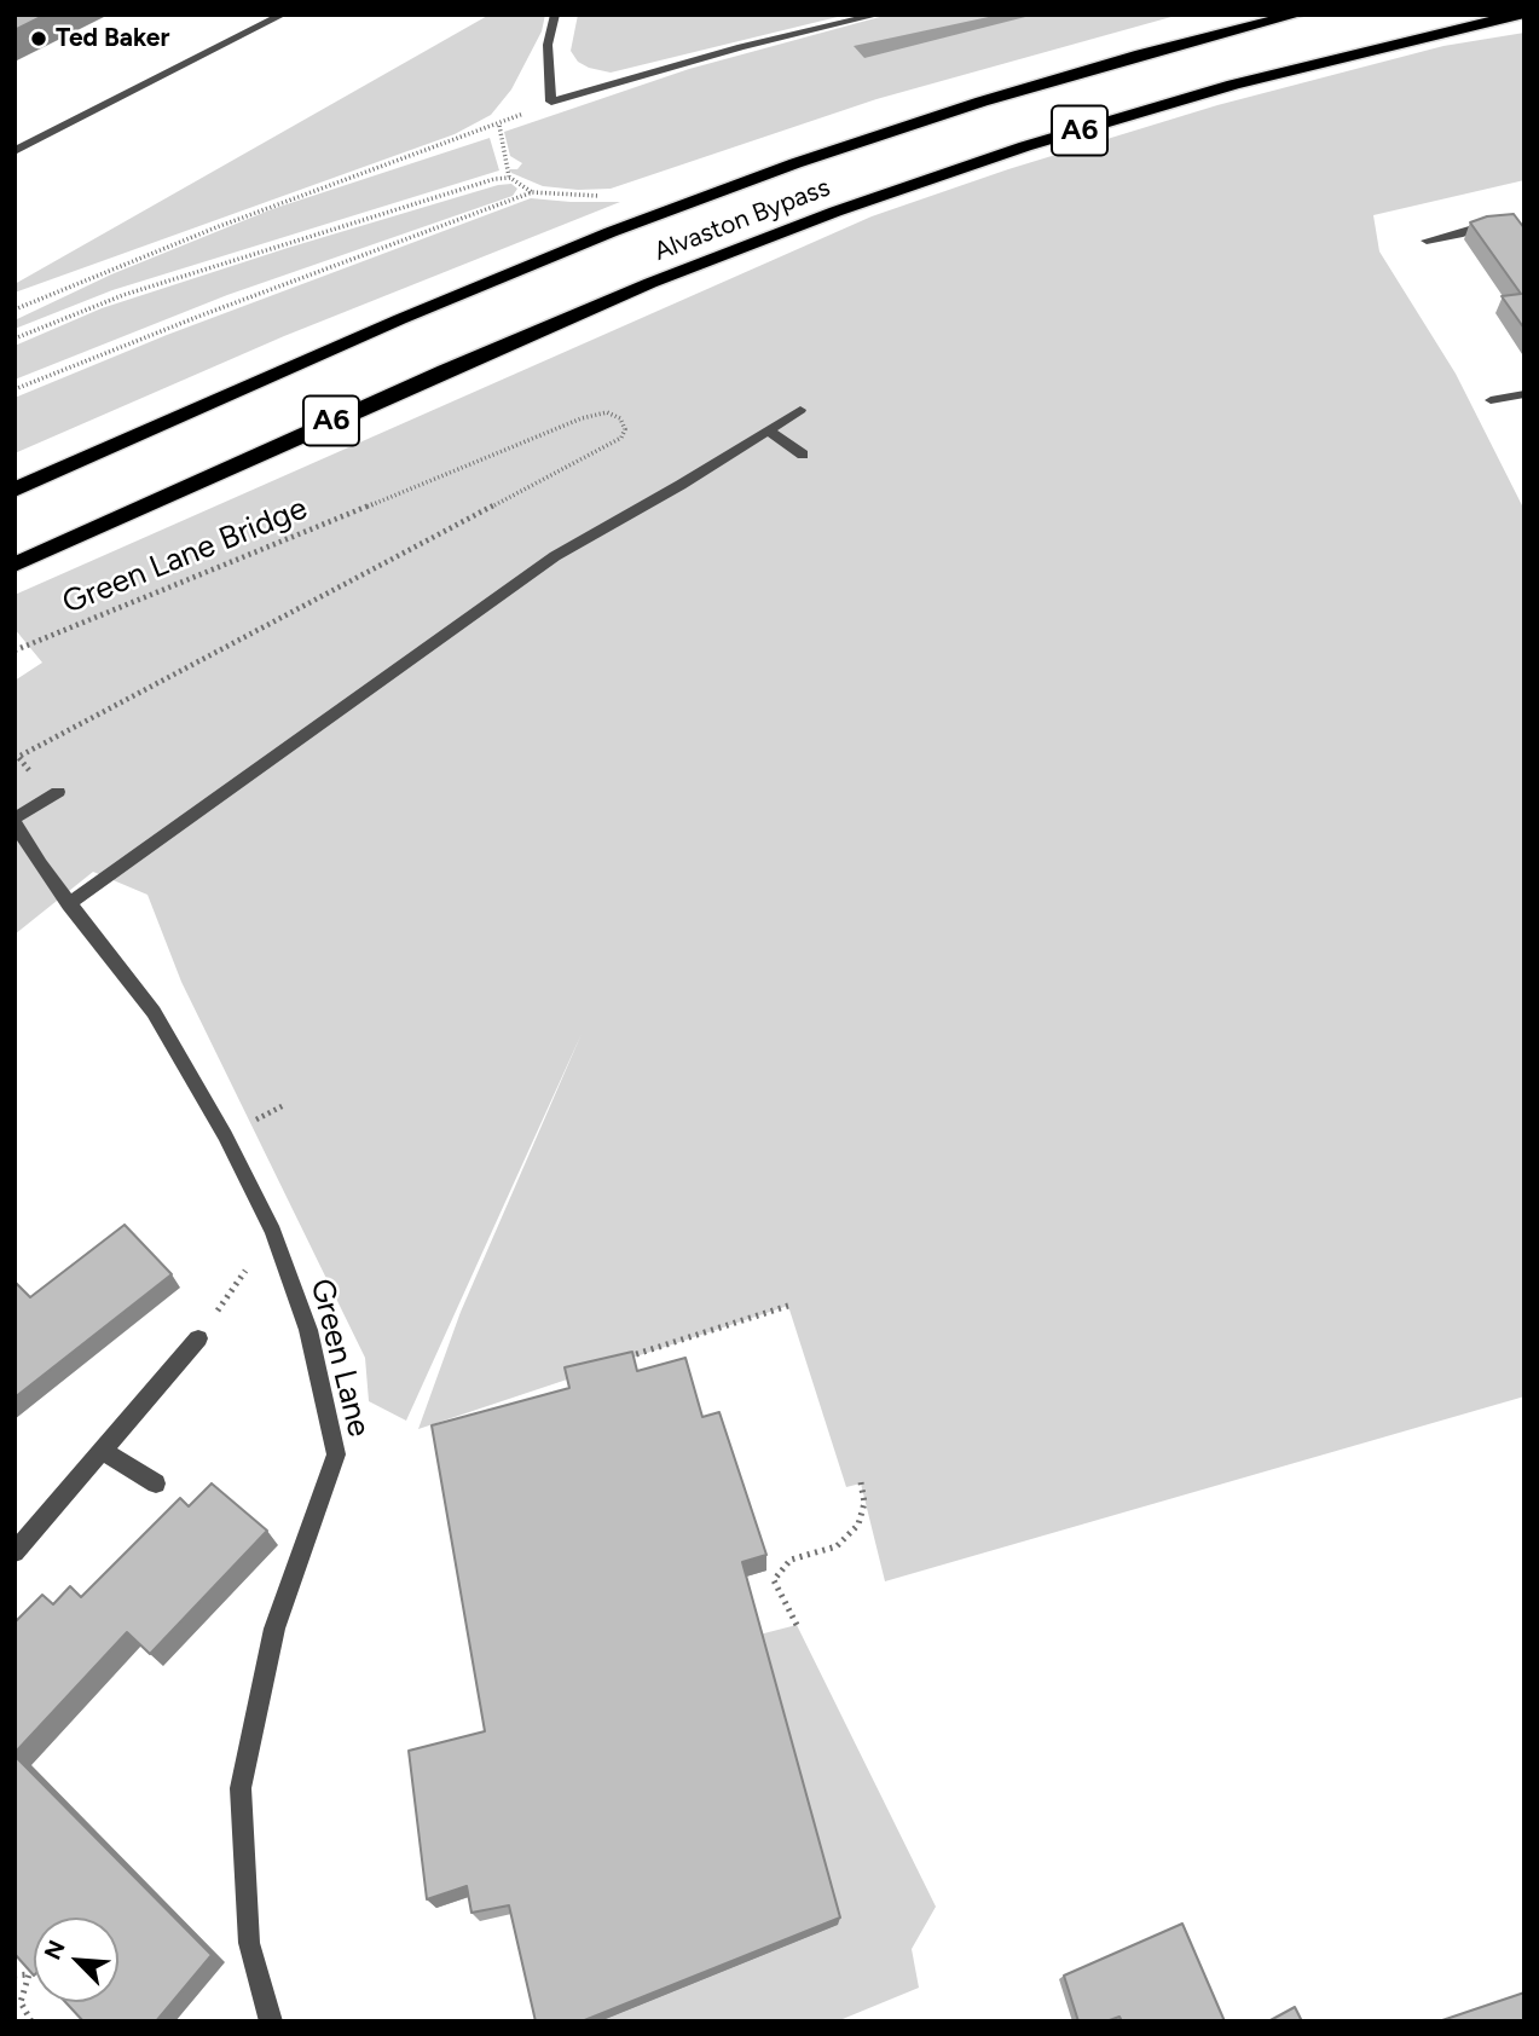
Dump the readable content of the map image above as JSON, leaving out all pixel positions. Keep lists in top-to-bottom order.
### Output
{
  "streets": {
    "highway": ["A6", "Alvaston Bypass"],
    "street": ["Green Lane"],
    "path": ["Green Lane Bridge"]
  },
  "places": ["Ted Baker"],
  "north": "top left"
}
